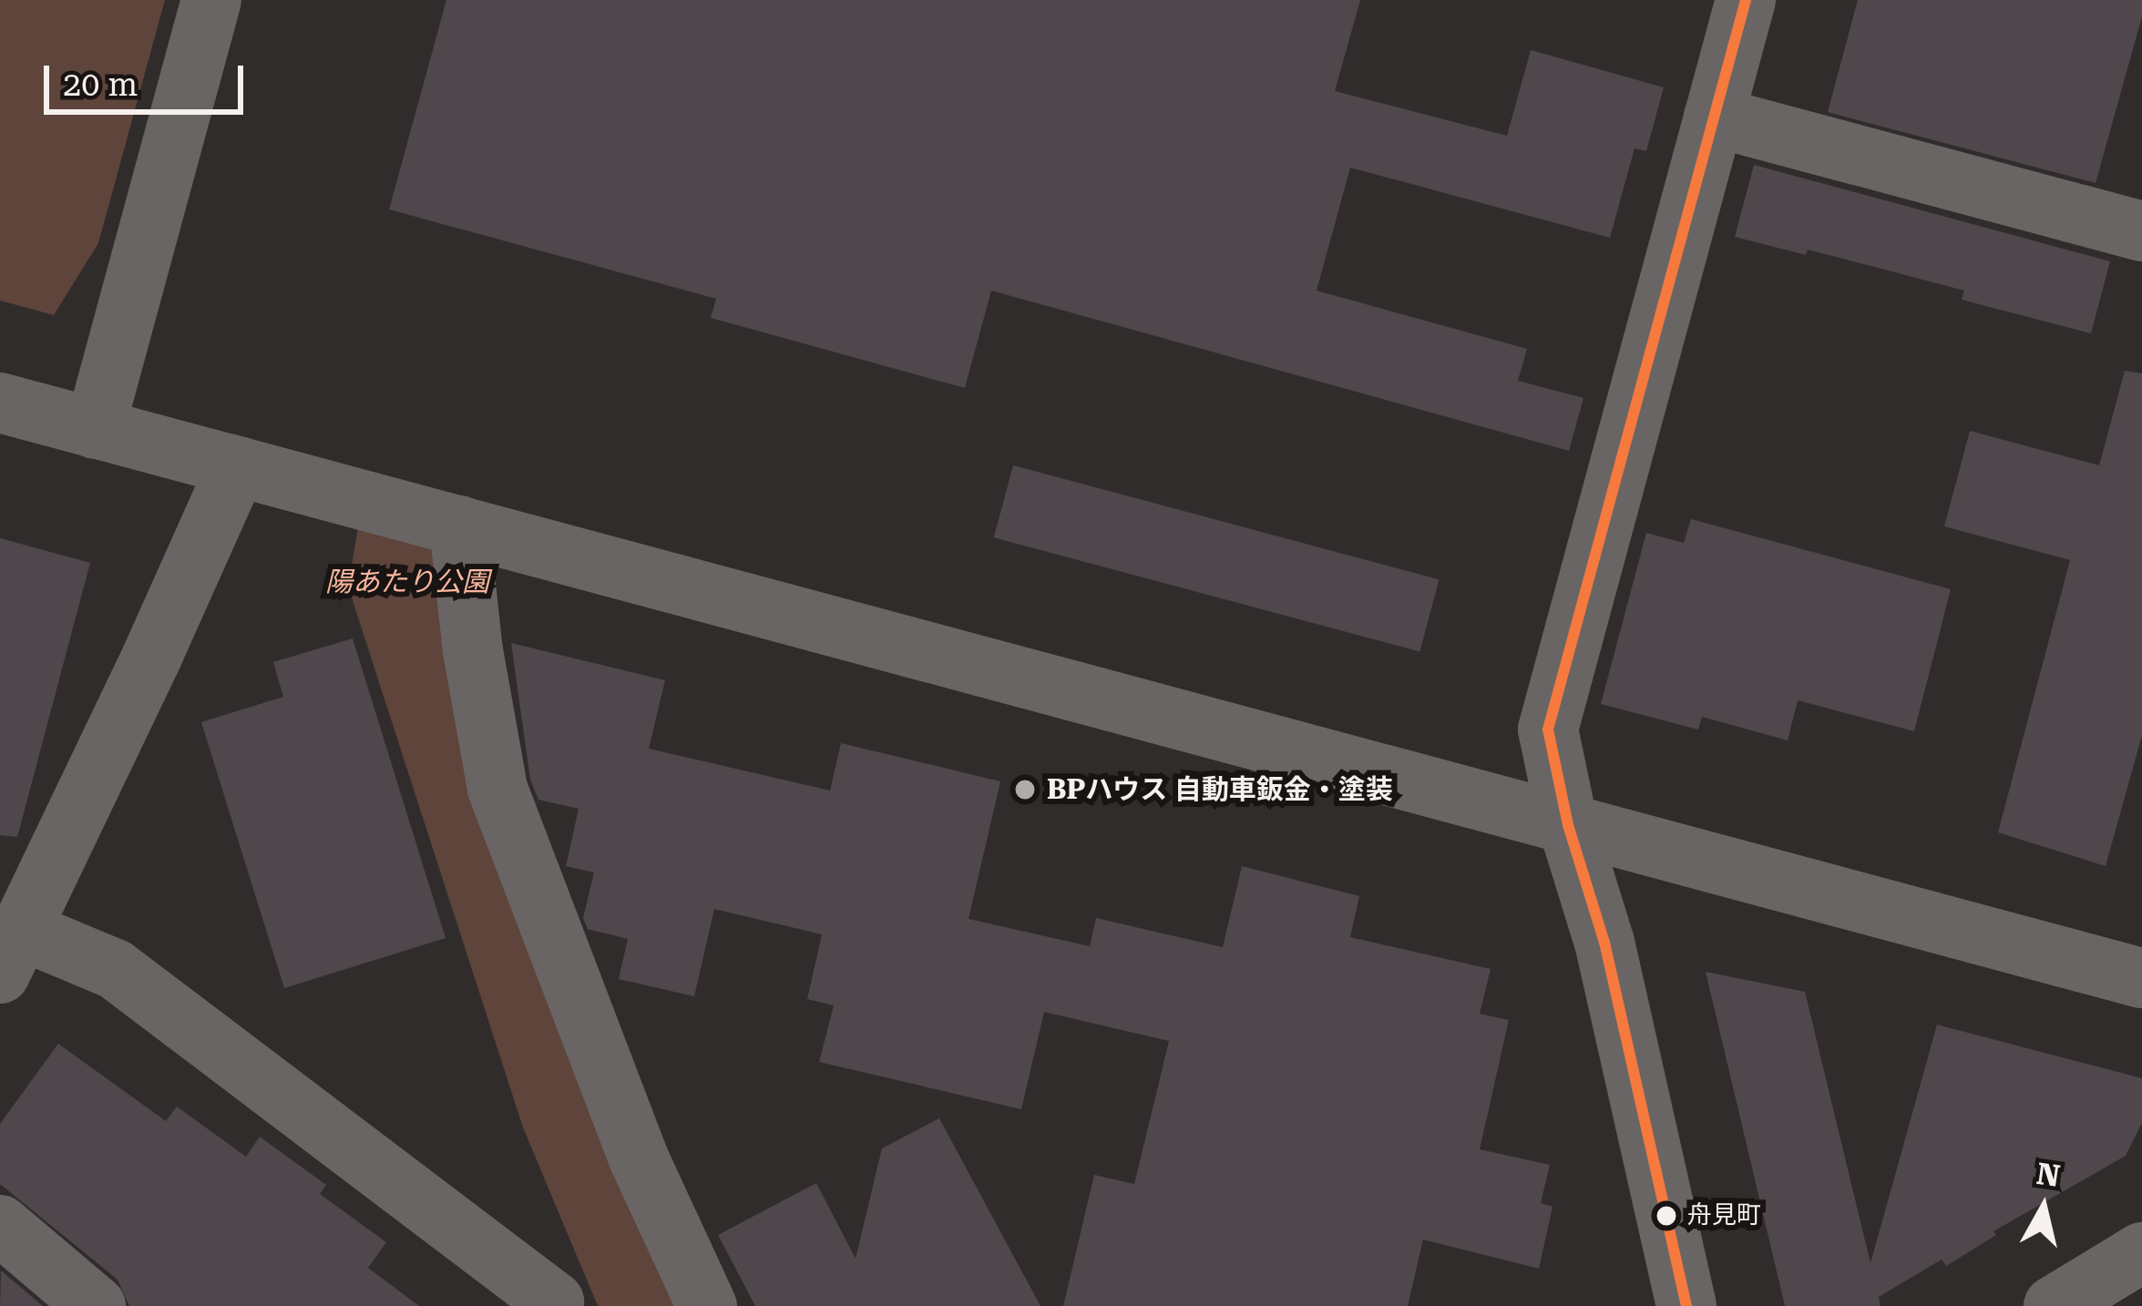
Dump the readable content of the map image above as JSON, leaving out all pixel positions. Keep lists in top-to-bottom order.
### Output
{
  "parks": ["陽あたり公園"],
  "places": ["BPハウス 自動車鈑金・塗装", "舟見町"],
  "scale_bar": "20 m",
  "north": "top"
}
